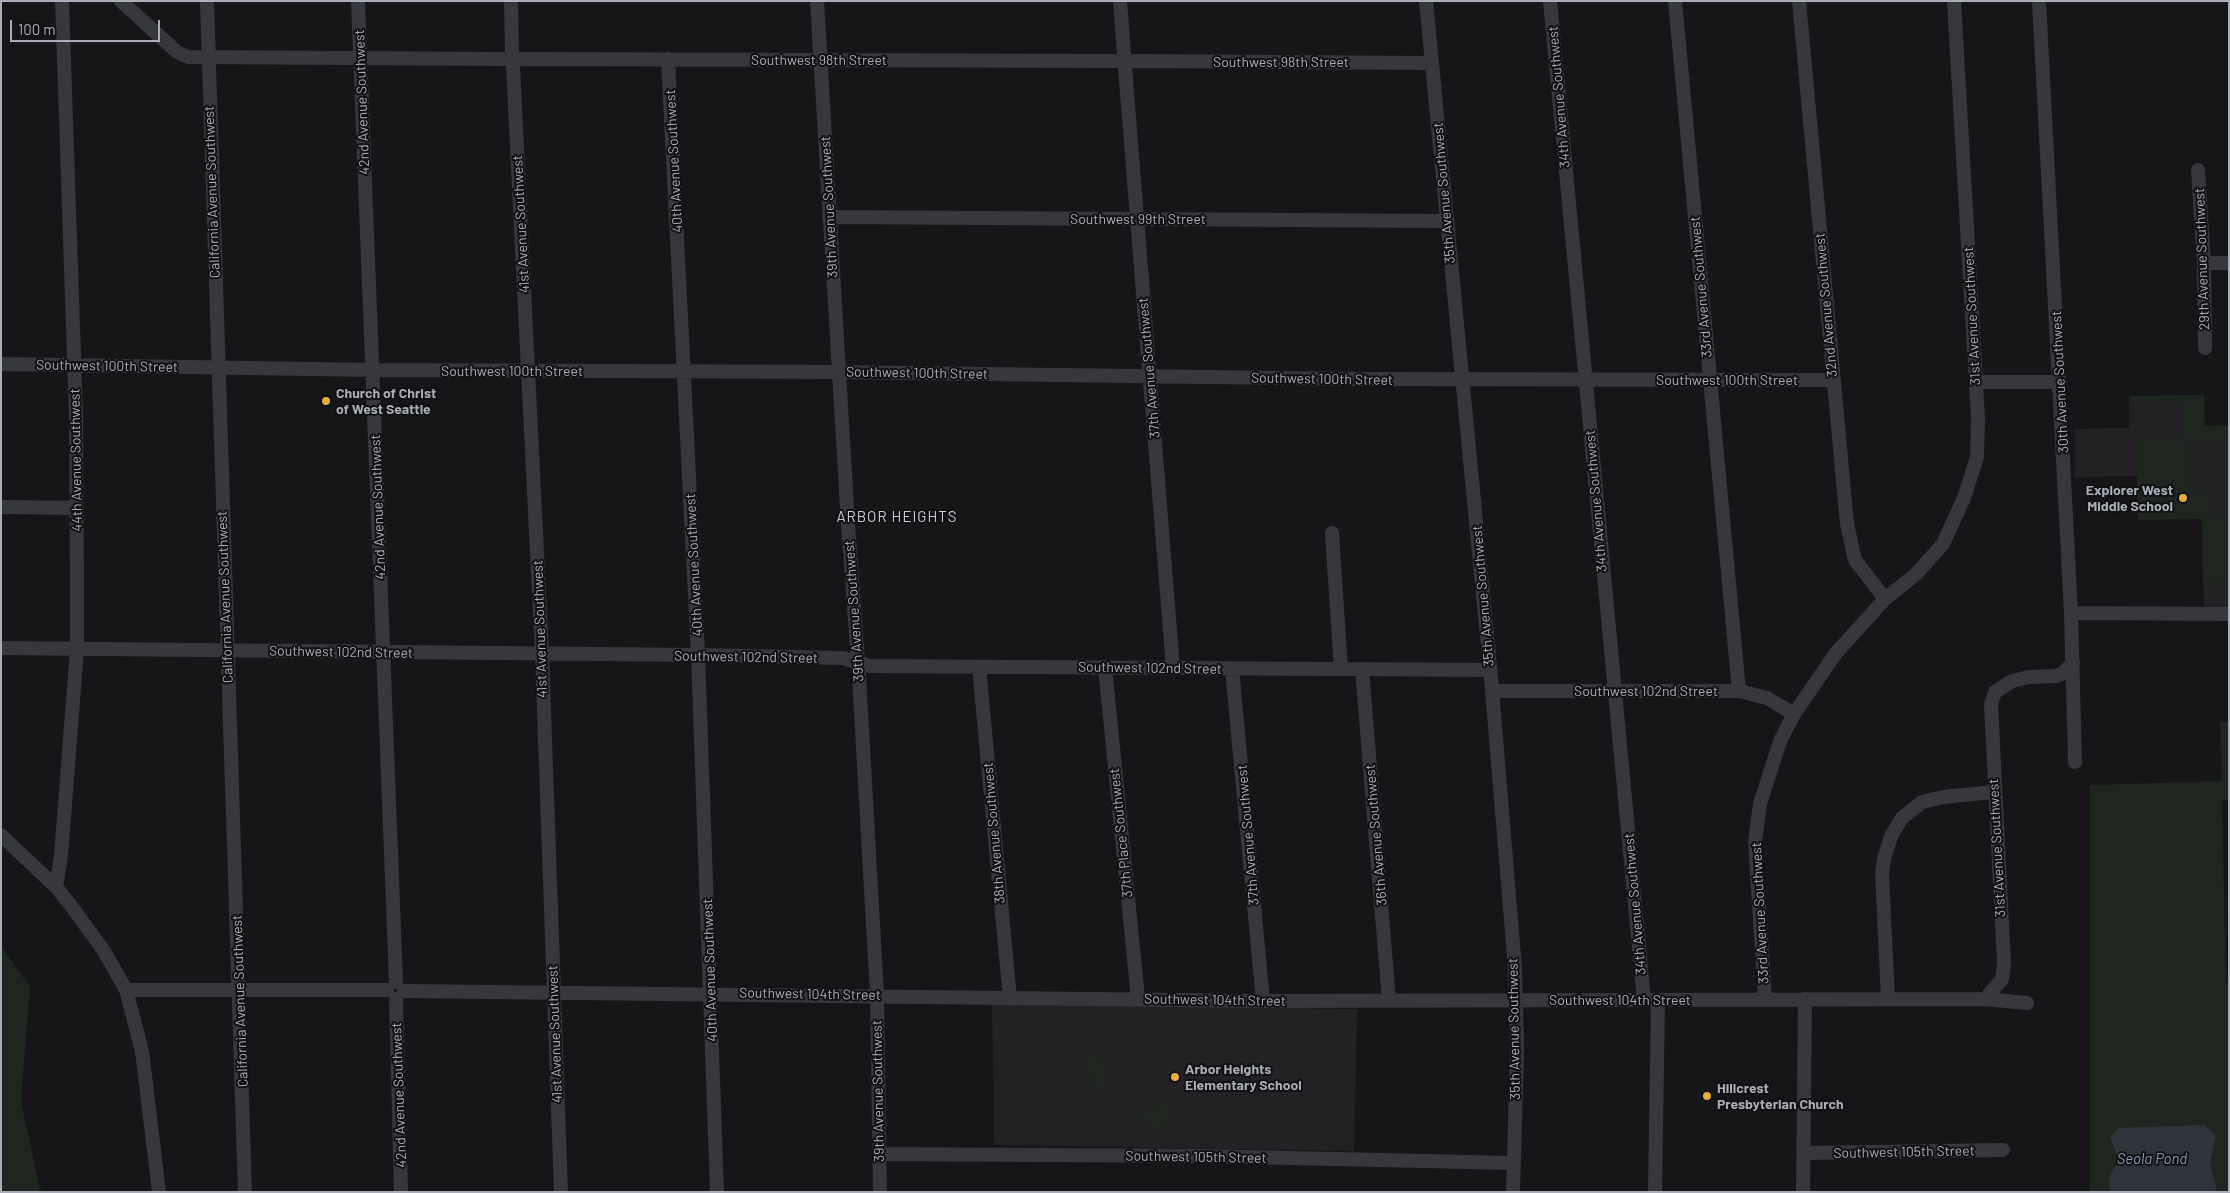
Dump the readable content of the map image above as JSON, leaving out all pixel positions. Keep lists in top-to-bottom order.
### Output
{
  "streets": {
    "street": [
      "Southwest 98th Street",
      "34th Avenue Southwest",
      "42nd Avenue Southwest",
      "40th Avenue Southwest",
      "California Avenue Southwest",
      "35th Avenue Southwest",
      "39th Avenue Southwest",
      "Southwest 99th Street",
      "41st Avenue Southwest",
      "29th Avenue Southwest",
      "33rd Avenue Southwest",
      "32nd Avenue Southwest",
      "31st Avenue Southwest",
      "Southwest 100th Street",
      "37th Avenue Southwest",
      "30th Avenue Southwest",
      "44th Avenue Southwest",
      "Southwest 102nd Street",
      "38th Avenue Southwest",
      "37th Place Southwest",
      "36th Avenue Southwest",
      "Southwest 104th Street",
      "Southwest 105th Street"
    ]
  },
  "crossings": [
    ["Southwest 98th Street", "42nd Avenue Southwest"],
    ["Southwest 98th Street", "40th Avenue Southwest"],
    ["Southwest 98th Street", "California Avenue Southwest"],
    ["Southwest 98th Street", "35th Avenue Southwest"],
    ["Southwest 98th Street", "39th Avenue Southwest"],
    ["Southwest 98th Street", "41st Avenue Southwest"],
    ["Southwest 98th Street", "37th Avenue Southwest"],
    ["34th Avenue Southwest", "Southwest 100th Street"],
    ["34th Avenue Southwest", "Southwest 102nd Street"],
    ["34th Avenue Southwest", "Southwest 104th Street"],
    ["42nd Avenue Southwest", "Southwest 100th Street"],
    ["42nd Avenue Southwest", "Southwest 102nd Street"],
    ["42nd Avenue Southwest", "Southwest 104th Street"],
    ["40th Avenue Southwest", "Southwest 100th Street"],
    ["40th Avenue Southwest", "Southwest 102nd Street"],
    ["40th Avenue Southwest", "Southwest 104th Street"],
    ["California Avenue Southwest", "Southwest 100th Street"],
    ["California Avenue Southwest", "Southwest 102nd Street"],
    ["California Avenue Southwest", "Southwest 104th Street"],
    ["35th Avenue Southwest", "Southwest 99th Street"],
    ["35th Avenue Southwest", "Southwest 100th Street"],
    ["35th Avenue Southwest", "Southwest 102nd Street"],
    ["35th Avenue Southwest", "Southwest 104th Street"],
    ["35th Avenue Southwest", "Southwest 105th Street"],
    ["39th Avenue Southwest", "Southwest 99th Street"],
    ["39th Avenue Southwest", "Southwest 100th Street"],
    ["39th Avenue Southwest", "Southwest 102nd Street"],
    ["39th Avenue Southwest", "Southwest 104th Street"],
    ["39th Avenue Southwest", "Southwest 105th Street"],
    ["Southwest 99th Street", "37th Avenue Southwest"],
    ["41st Avenue Southwest", "Southwest 100th Street"],
    ["41st Avenue Southwest", "Southwest 102nd Street"],
    ["41st Avenue Southwest", "Southwest 104th Street"],
    ["33rd Avenue Southwest", "31st Avenue Southwest"],
    ["33rd Avenue Southwest", "Southwest 100th Street"],
    ["33rd Avenue Southwest", "Southwest 102nd Street"],
    ["33rd Avenue Southwest", "Southwest 104th Street"],
    ["32nd Avenue Southwest", "31st Avenue Southwest"],
    ["32nd Avenue Southwest", "Southwest 100th Street"],
    ["31st Avenue Southwest", "30th Avenue Southwest"],
    ["31st Avenue Southwest", "Southwest 102nd Street"],
    ["31st Avenue Southwest", "Southwest 104th Street"],
    ["Southwest 100th Street", "37th Avenue Southwest"],
    ["Southwest 100th Street", "44th Avenue Southwest"],
    ["37th Avenue Southwest", "Southwest 102nd Street"],
    ["37th Avenue Southwest", "Southwest 104th Street"],
    ["44th Avenue Southwest", "Southwest 102nd Street"],
    ["Southwest 102nd Street", "38th Avenue Southwest"],
    ["Southwest 102nd Street", "37th Place Southwest"],
    ["Southwest 102nd Street", "36th Avenue Southwest"],
    ["38th Avenue Southwest", "Southwest 104th Street"],
    ["37th Place Southwest", "Southwest 104th Street"],
    ["36th Avenue Southwest", "Southwest 104th Street"]
  ],
  "districts": ["ARBOR HEIGHTS"],
  "water": ["Seola Pond"],
  "places": [
    "Church of Christ of West Seattle",
    "Explorer West Middle School",
    "Arbor Heights Elementary School",
    "Hillcrest Presbyterian Church"
  ],
  "scale_bar": "100 m"
}
